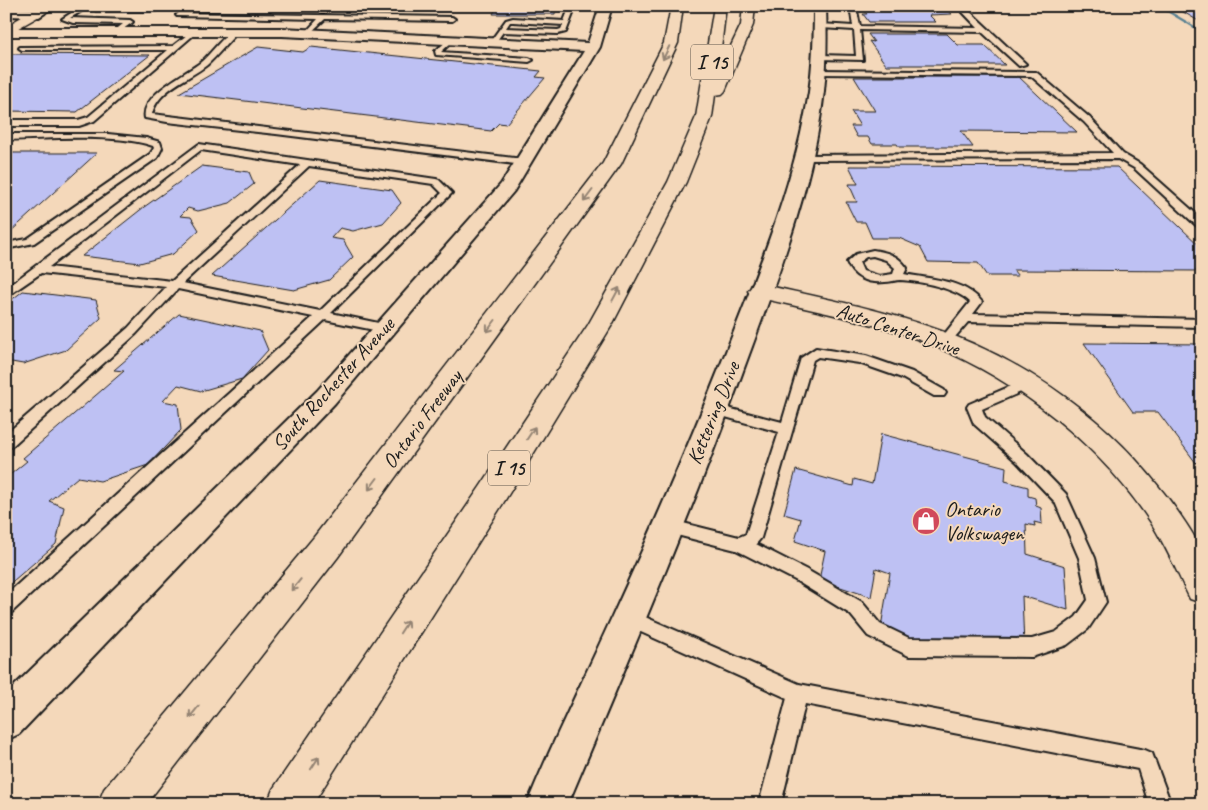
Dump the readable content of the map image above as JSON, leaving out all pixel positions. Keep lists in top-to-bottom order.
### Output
{
  "streets": {
    "main road": ["I 15", "Auto Center Drive", "Ontario Freeway"],
    "street": ["South Rochester Avenue", "Kettering Drive"]
  },
  "crossings": [
    ["Auto Center Drive", "Kettering Drive"]
  ],
  "places": {
    "shop": ["Ontario Volkswagen"]
  }
}
